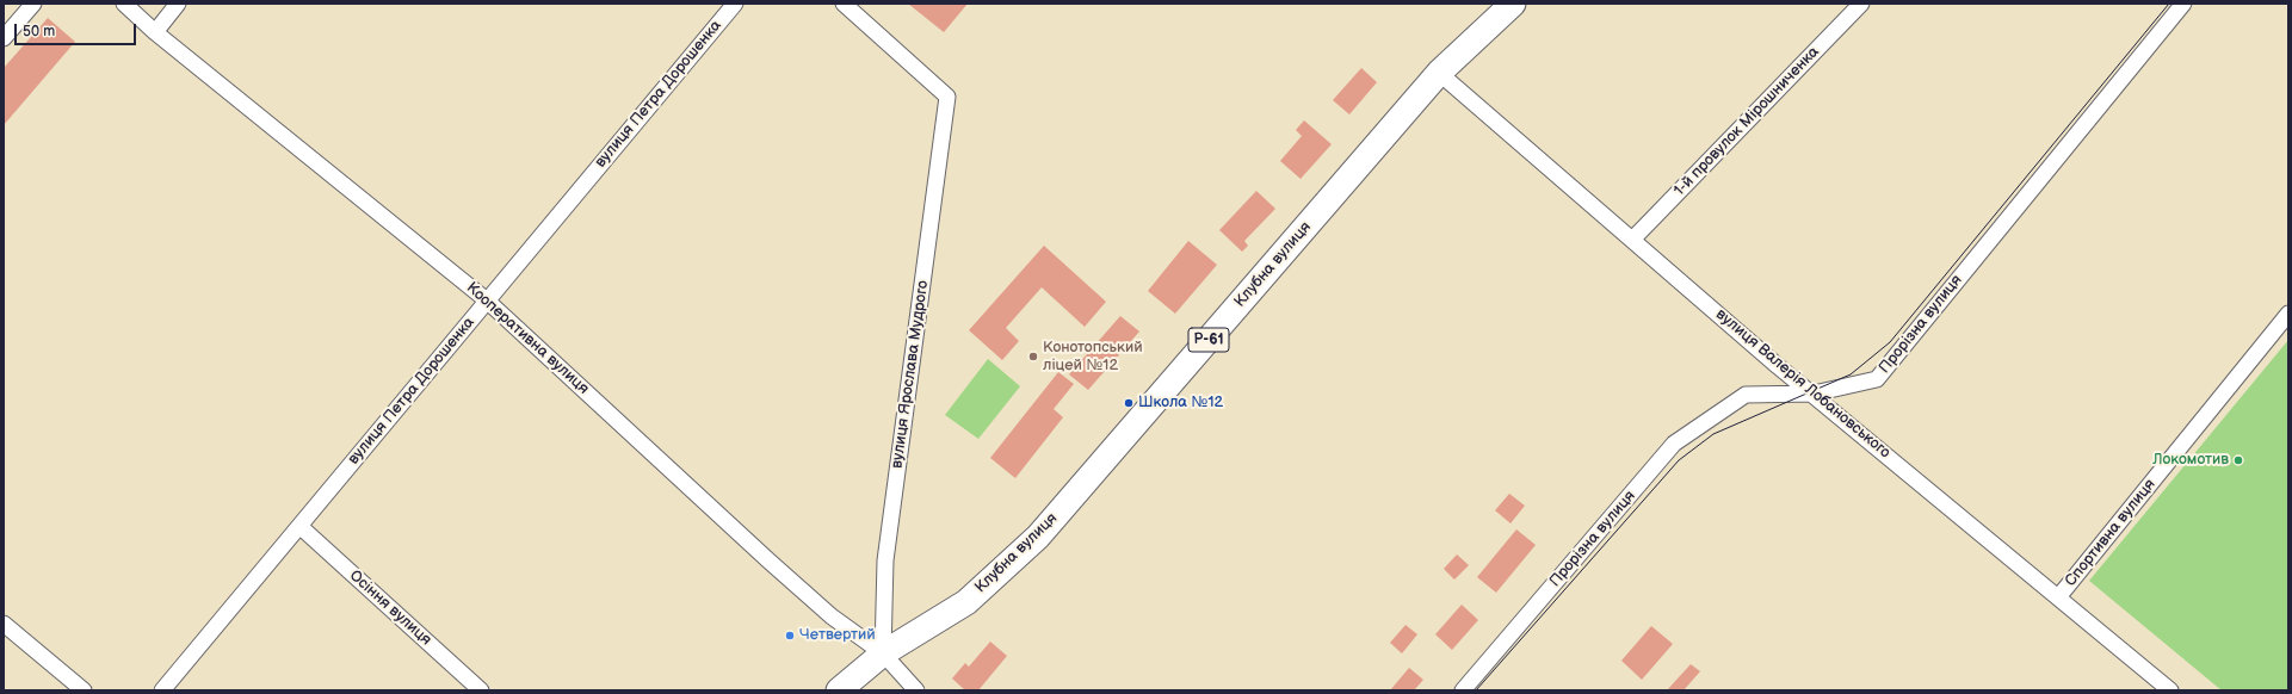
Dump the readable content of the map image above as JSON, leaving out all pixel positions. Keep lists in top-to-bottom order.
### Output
{
  "streets": {
    "main road": ["Клубна вулиця", "Р-61"],
    "street": [
      "вулиця Петра Дорошенка",
      "1-й провулок Мірошниченка",
      "Прорізна вулиця",
      "Кооперативна вулиця",
      "вулиця Ярослава Мудрого",
      "вулиця Валерія Лобановського",
      "Спортивна вулиця",
      "Осіння вулиця"
    ]
  },
  "crossings": [
    ["вулиця Петра Дорошенка", "Кооперативна вулиця"],
    ["вулиця Петра Дорошенка", "Осіння вулиця"],
    ["1-й провулок Мірошниченка", "вулиця Валерія Лобановського"],
    ["Клубна вулиця", "Кооперативна вулиця"],
    ["Клубна вулиця", "вулиця Ярослава Мудрого"],
    ["Клубна вулиця", "вулиця Валерія Лобановського"],
    ["Прорізна вулиця", "вулиця Валерія Лобановського"],
    ["Кооперативна вулиця", "вулиця Ярослава Мудрого"],
    ["вулиця Валерія Лобановського", "Спортивна вулиця"]
  ],
  "places": [
    "Конотопський ліцей №12",
    "Школа №12",
    "Локомотив",
    "Четвертий"
  ],
  "scale_bar": "50 m"
}
